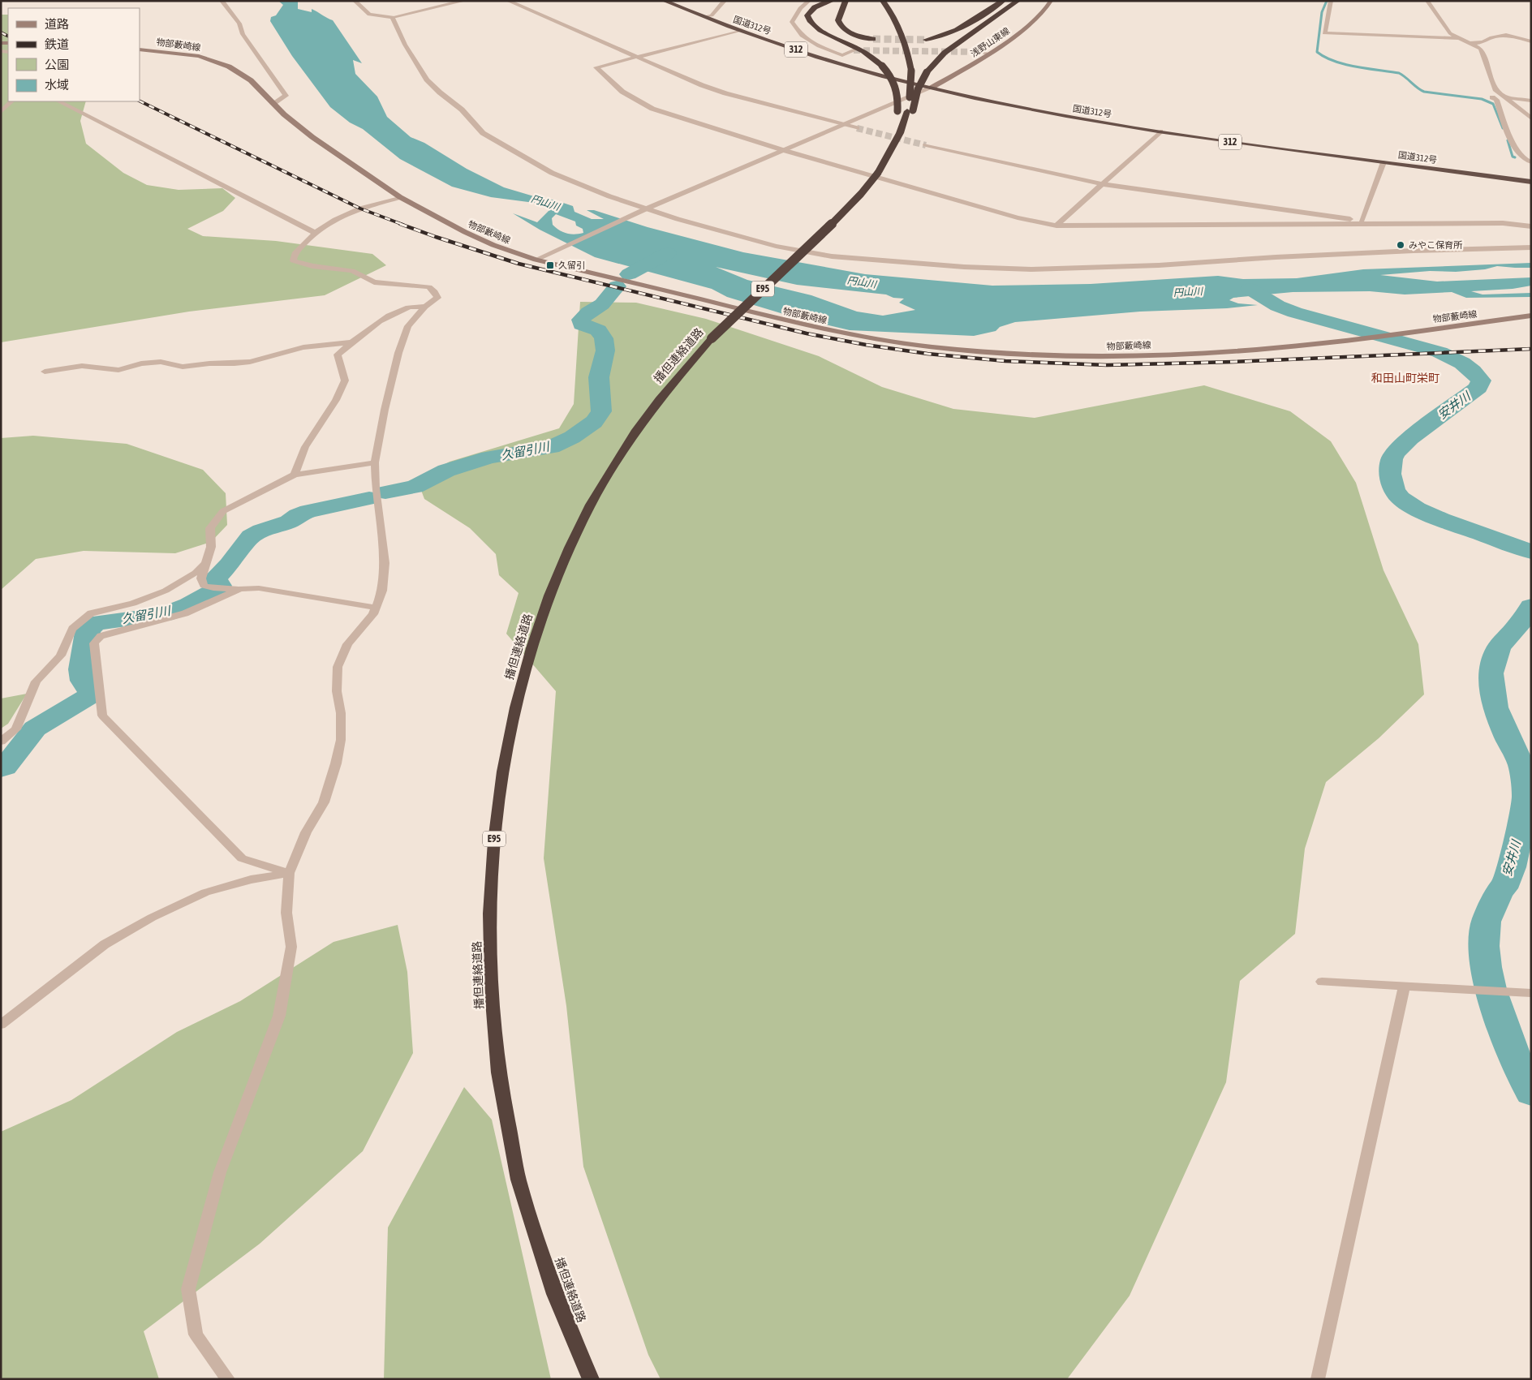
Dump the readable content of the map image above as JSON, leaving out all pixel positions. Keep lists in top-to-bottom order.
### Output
{
  "streets": {
    "highway": [
      "国道312号",
      "312",
      "E95",
      "播但連絡道路"
    ],
    "main road": ["浅野山東線", "物部藪崎線"]
  },
  "crossings": [
    ["国道312号", "浅野山東線"]
  ],
  "districts": ["和田山町栄町"],
  "water": ["円山川", "安井川", "久留引川"],
  "places": {
    "other": ["みやこ保育所"],
    "transit": ["久留引"]
  },
  "legend": [
    "道路",
    "鉄道",
    "公園",
    "水域"
  ]
}
